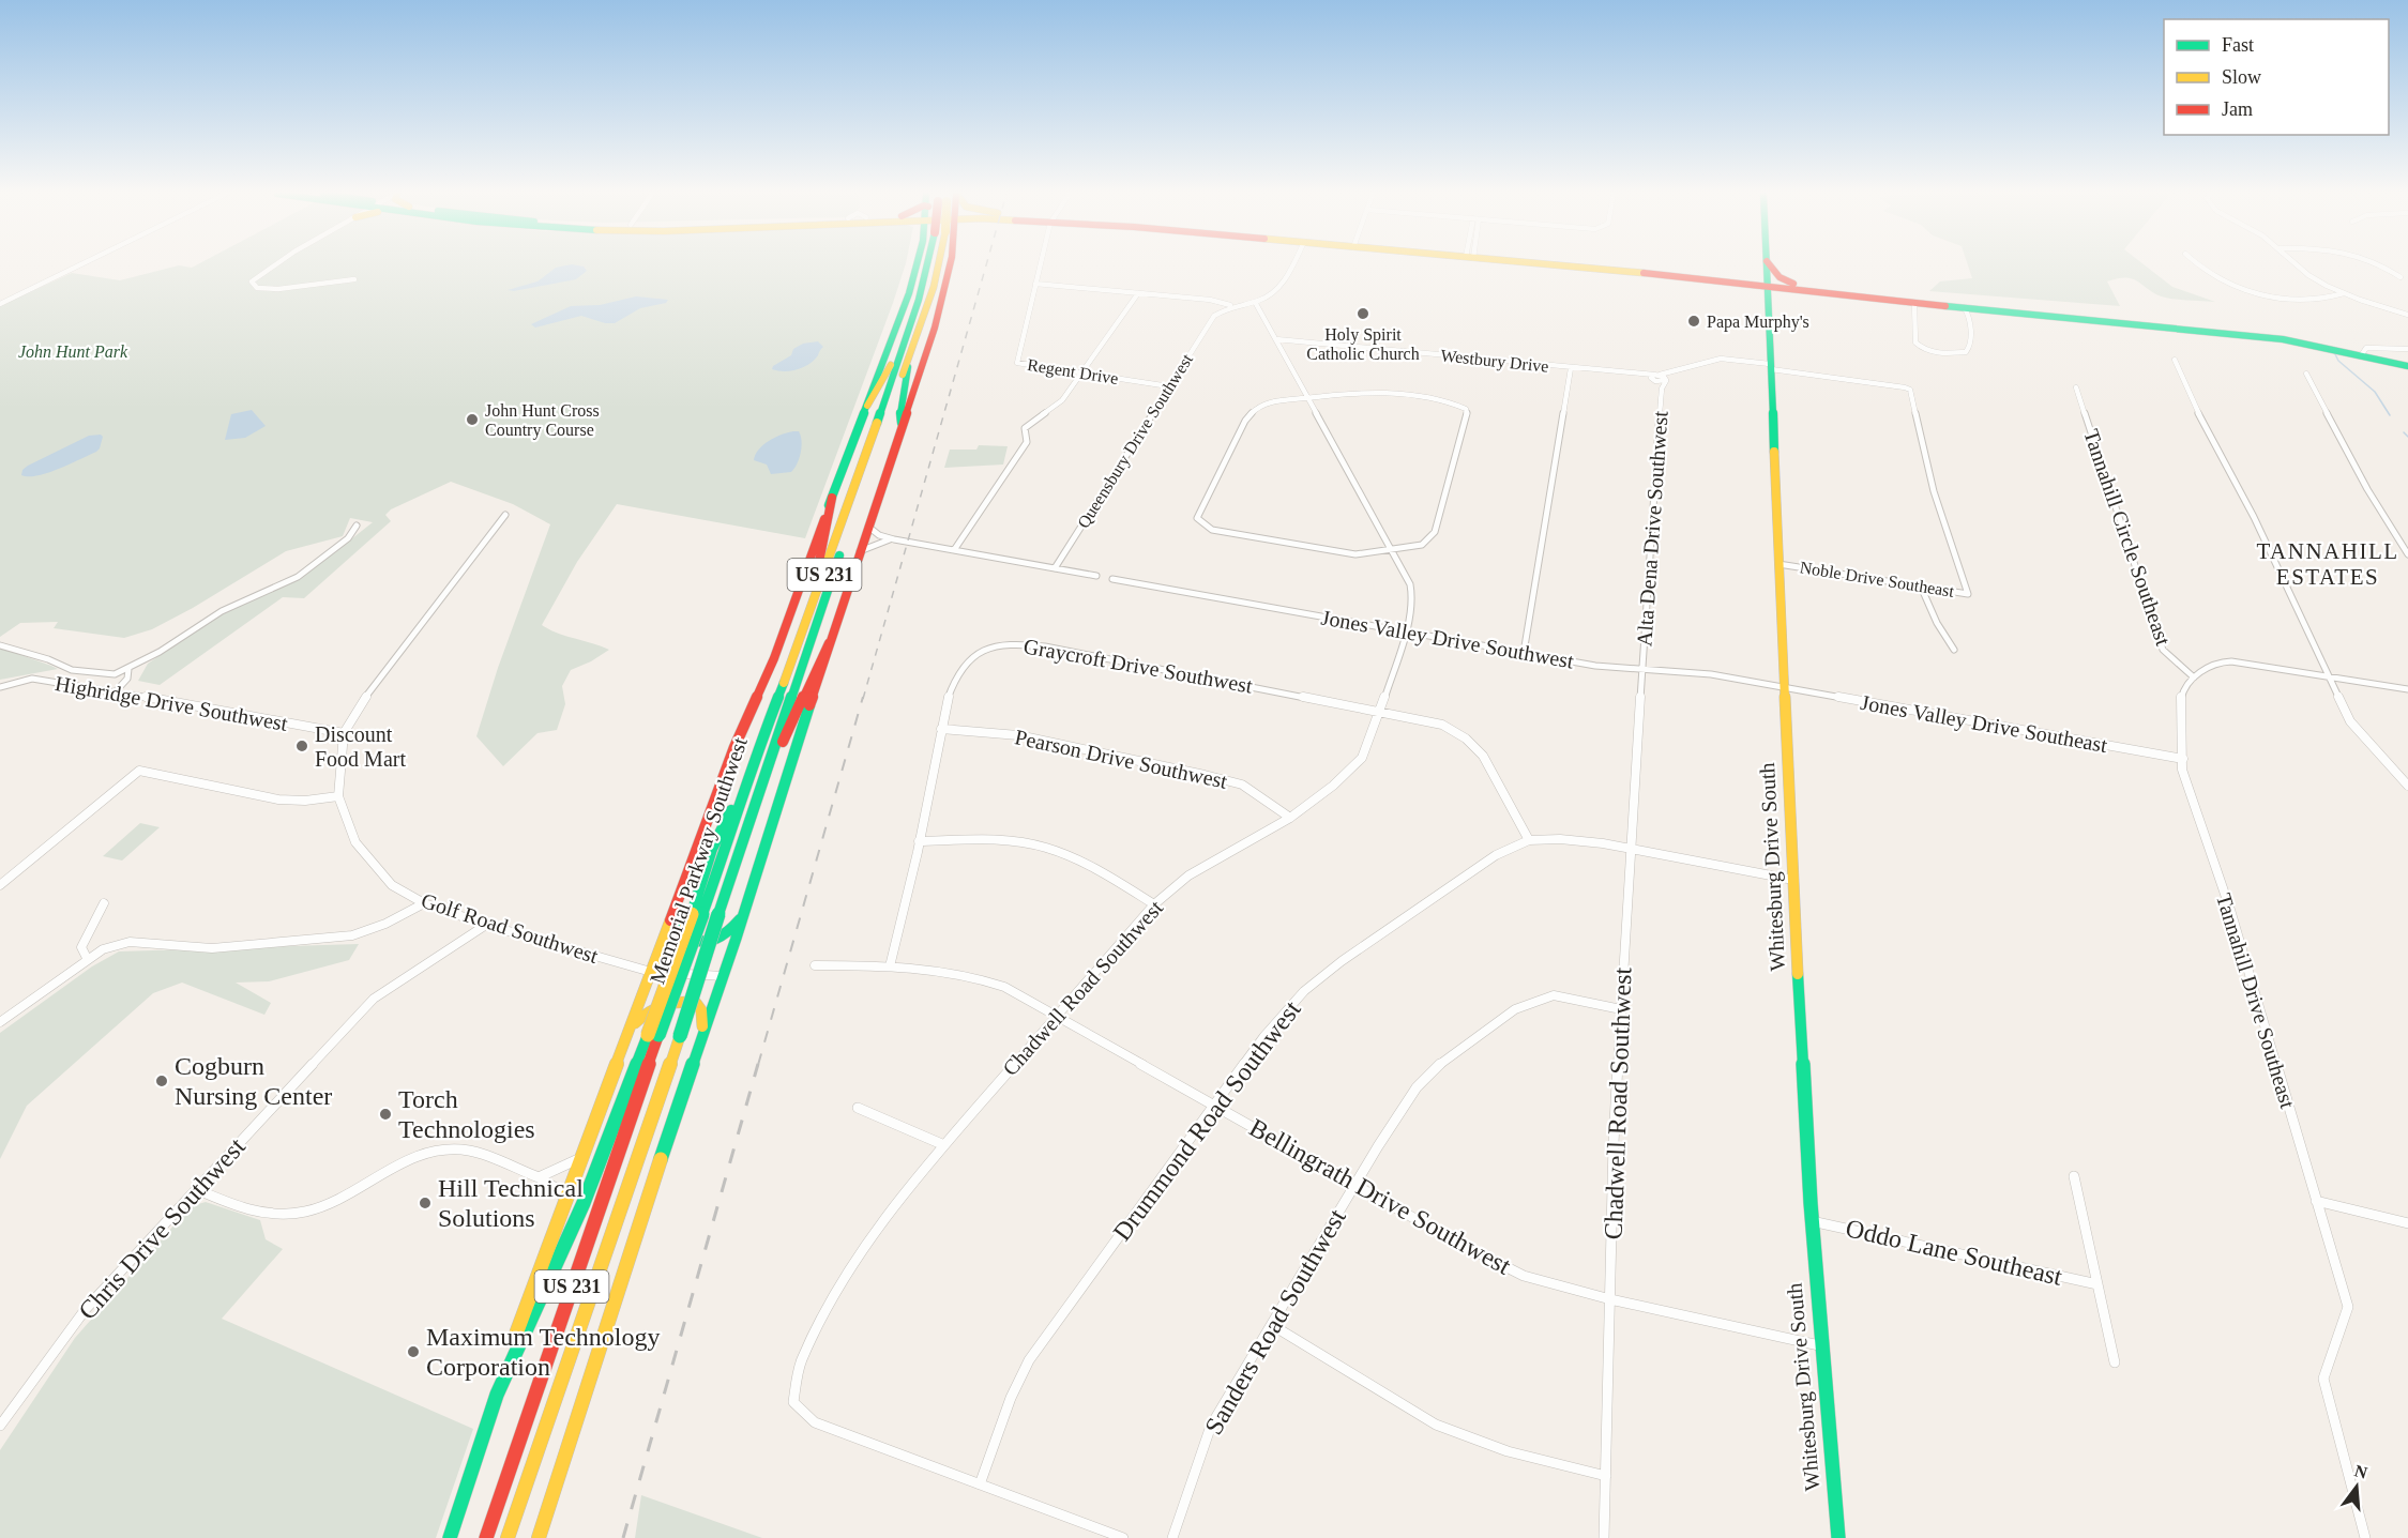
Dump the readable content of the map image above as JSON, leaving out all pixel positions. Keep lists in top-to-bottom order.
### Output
{
  "streets": {
    "main road": ["US 231", "Memorial Parkway Southwest", "Whitesburg Drive South"],
    "street": [
      "Westbury Drive",
      "Regent Drive",
      "Queensbury Drive Southwest",
      "Alta Dena Drive Southwest",
      "Tannahill Circle Southeast",
      "Noble Drive Southeast",
      "Jones Valley Drive Southwest",
      "Graycroft Drive Southwest",
      "Highridge Drive Southwest",
      "Jones Valley Drive Southeast",
      "Pearson Drive Southwest",
      "Golf Road Southwest",
      "Chadwell Road Southwest",
      "Tannahill Drive Southeast",
      "Drummond Road Southwest",
      "Bellingrath Drive Southwest",
      "Chris Drive Southwest",
      "Oddo Lane Southeast",
      "Sanders Road Southwest"
    ]
  },
  "crossings": [
    ["Westbury Drive", "Alta Dena Drive Southwest"],
    ["Westbury Drive", "Noble Drive Southeast"],
    ["Westbury Drive", "Whitesburg Drive South"],
    ["Westbury Drive", "Chadwell Road Southwest"],
    ["Regent Drive", "Queensbury Drive Southwest"],
    ["Queensbury Drive Southwest", "Chadwell Road Southwest"],
    ["Alta Dena Drive Southwest", "Jones Valley Drive Southwest"],
    ["Alta Dena Drive Southwest", "Chadwell Road Southwest"],
    ["Tannahill Circle Southeast", "Tannahill Drive Southeast"],
    ["US 231", "Memorial Parkway Southwest"],
    ["Noble Drive Southeast", "Whitesburg Drive South"],
    ["Jones Valley Drive Southwest", "Jones Valley Drive Southeast"],
    ["Jones Valley Drive Southwest", "Whitesburg Drive South"],
    ["Jones Valley Drive Southwest", "Chadwell Road Southwest"],
    ["Graycroft Drive Southwest", "Pearson Drive Southwest"],
    ["Graycroft Drive Southwest", "Chadwell Road Southwest"],
    ["Graycroft Drive Southwest", "Drummond Road Southwest"],
    ["Graycroft Drive Southwest", "Bellingrath Drive Southwest"],
    ["Highridge Drive Southwest", "Golf Road Southwest"],
    ["Jones Valley Drive Southeast", "Whitesburg Drive South"],
    ["Jones Valley Drive Southeast", "Tannahill Drive Southeast"],
    ["Pearson Drive Southwest", "Chadwell Road Southwest"],
    ["Whitesburg Drive South", "Drummond Road Southwest"],
    ["Whitesburg Drive South", "Bellingrath Drive Southwest"],
    ["Whitesburg Drive South", "Oddo Lane Southeast"],
    ["Golf Road Southwest", "Chris Drive Southwest"],
    ["Chadwell Road Southwest", "Drummond Road Southwest"],
    ["Chadwell Road Southwest", "Bellingrath Drive Southwest"],
    ["Chadwell Road Southwest", "Sanders Road Southwest"],
    ["Drummond Road Southwest", "Bellingrath Drive Southwest"],
    ["Bellingrath Drive Southwest", "Sanders Road Southwest"]
  ],
  "districts": ["TANNAHILL ESTATES"],
  "parks": ["John Hunt Park"],
  "places": [
    "Holy Spirit Catholic Church",
    "Papa Murphy's",
    "John Hunt Cross Country Course",
    "Discount Food Mart",
    "Cogburn Nursing Center",
    "Torch Technologies",
    "Hill Technical Solutions",
    "Maximum Technology Corporation"
  ],
  "legend": ["Fast", "Slow", "Jam"],
  "north": "top"
}
